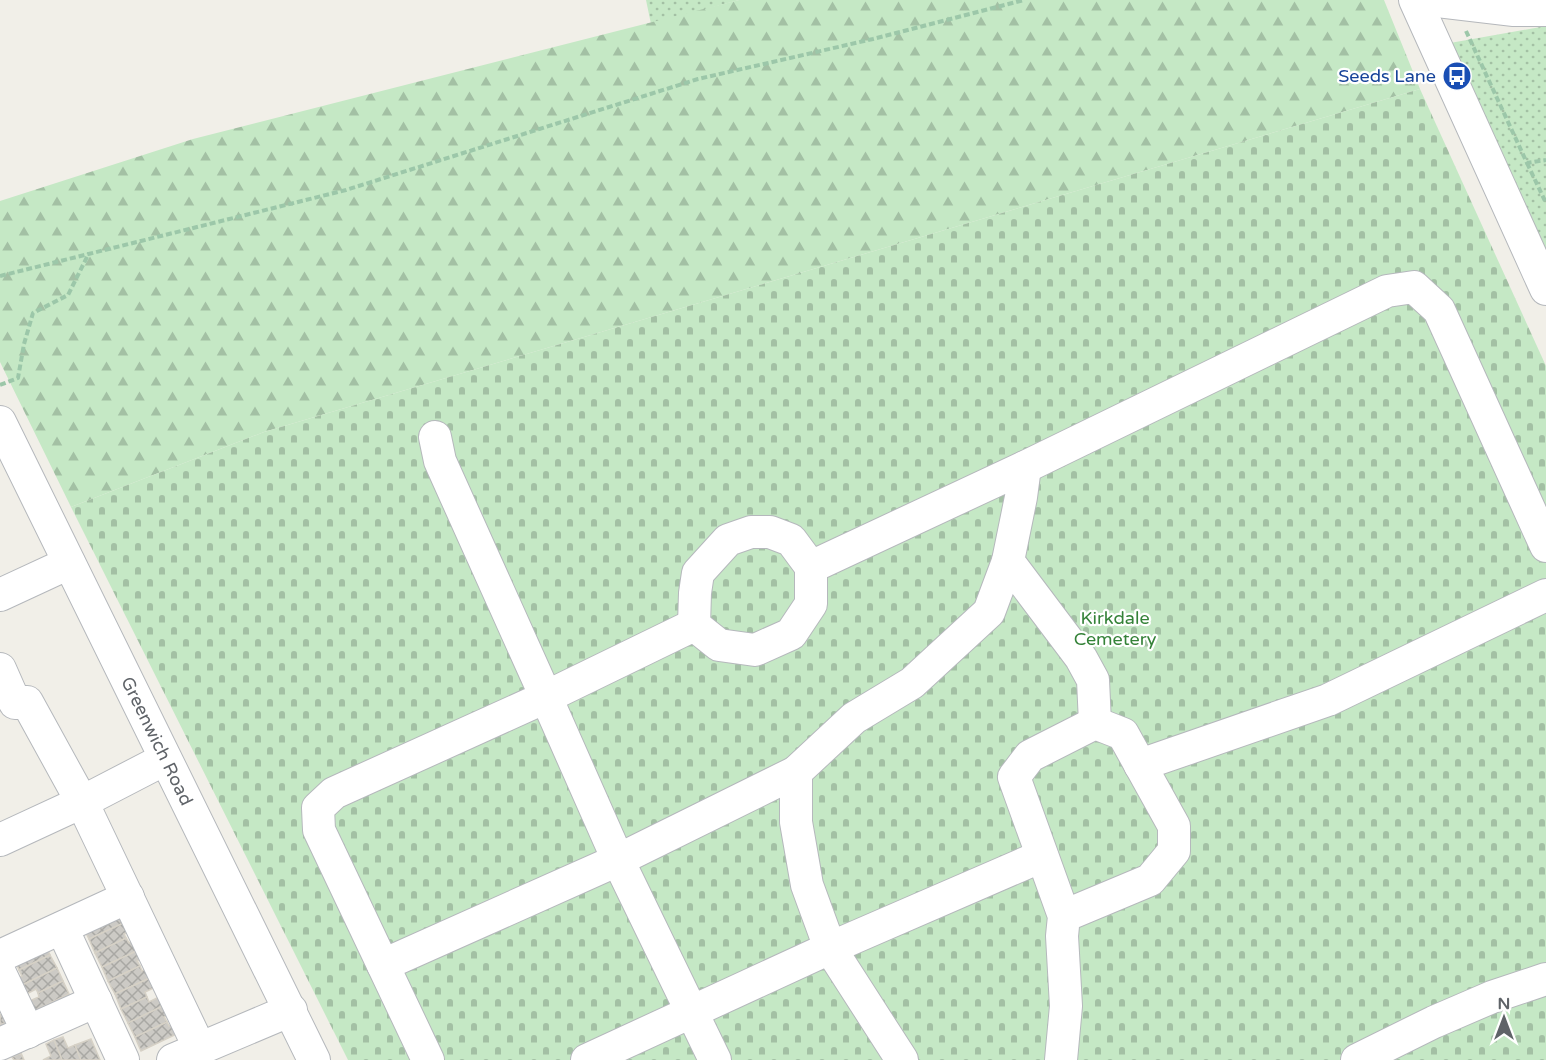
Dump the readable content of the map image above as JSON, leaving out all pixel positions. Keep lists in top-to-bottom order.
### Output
{
  "streets": {
    "street": ["Greenwich Road"]
  },
  "parks": ["Kirkdale Cemetery"],
  "places": {
    "bus stop": ["Seeds Lane"]
  },
  "north": "top"
}
